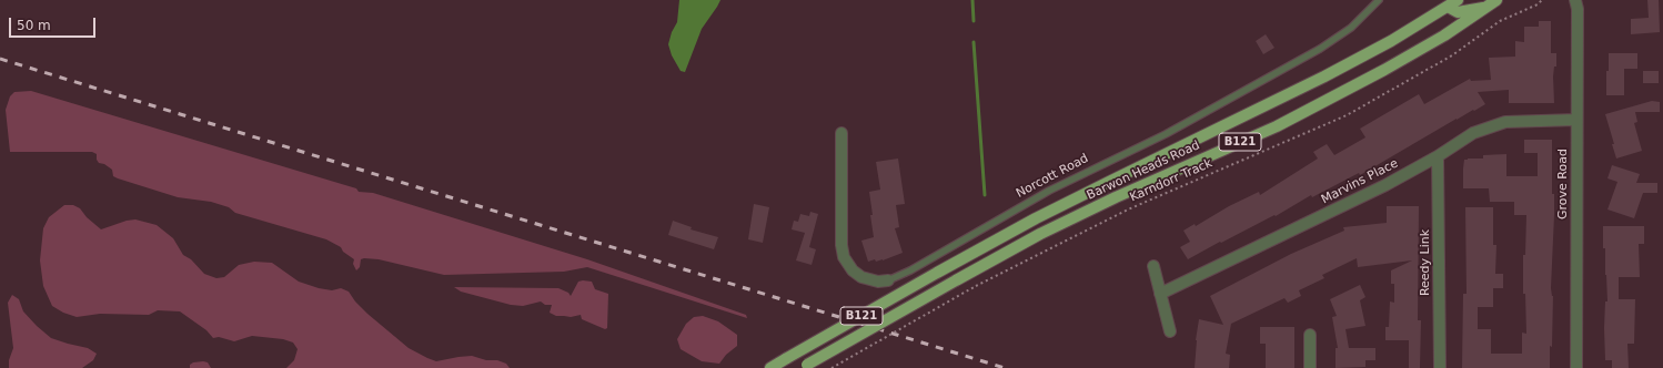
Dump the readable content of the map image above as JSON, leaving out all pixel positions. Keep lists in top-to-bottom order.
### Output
{
  "streets": {
    "main road": ["B121", "Barwon Heads Road"],
    "street": [
      "Norcott Road",
      "Marvins Place",
      "Grove Road",
      "Reedy Link"
    ],
    "path": ["Karndorr Track"]
  },
  "crossings": [
    ["Marvins Place", "Grove Road"],
    ["Marvins Place", "Reedy Link"]
  ],
  "scale_bar": "50 m"
}
